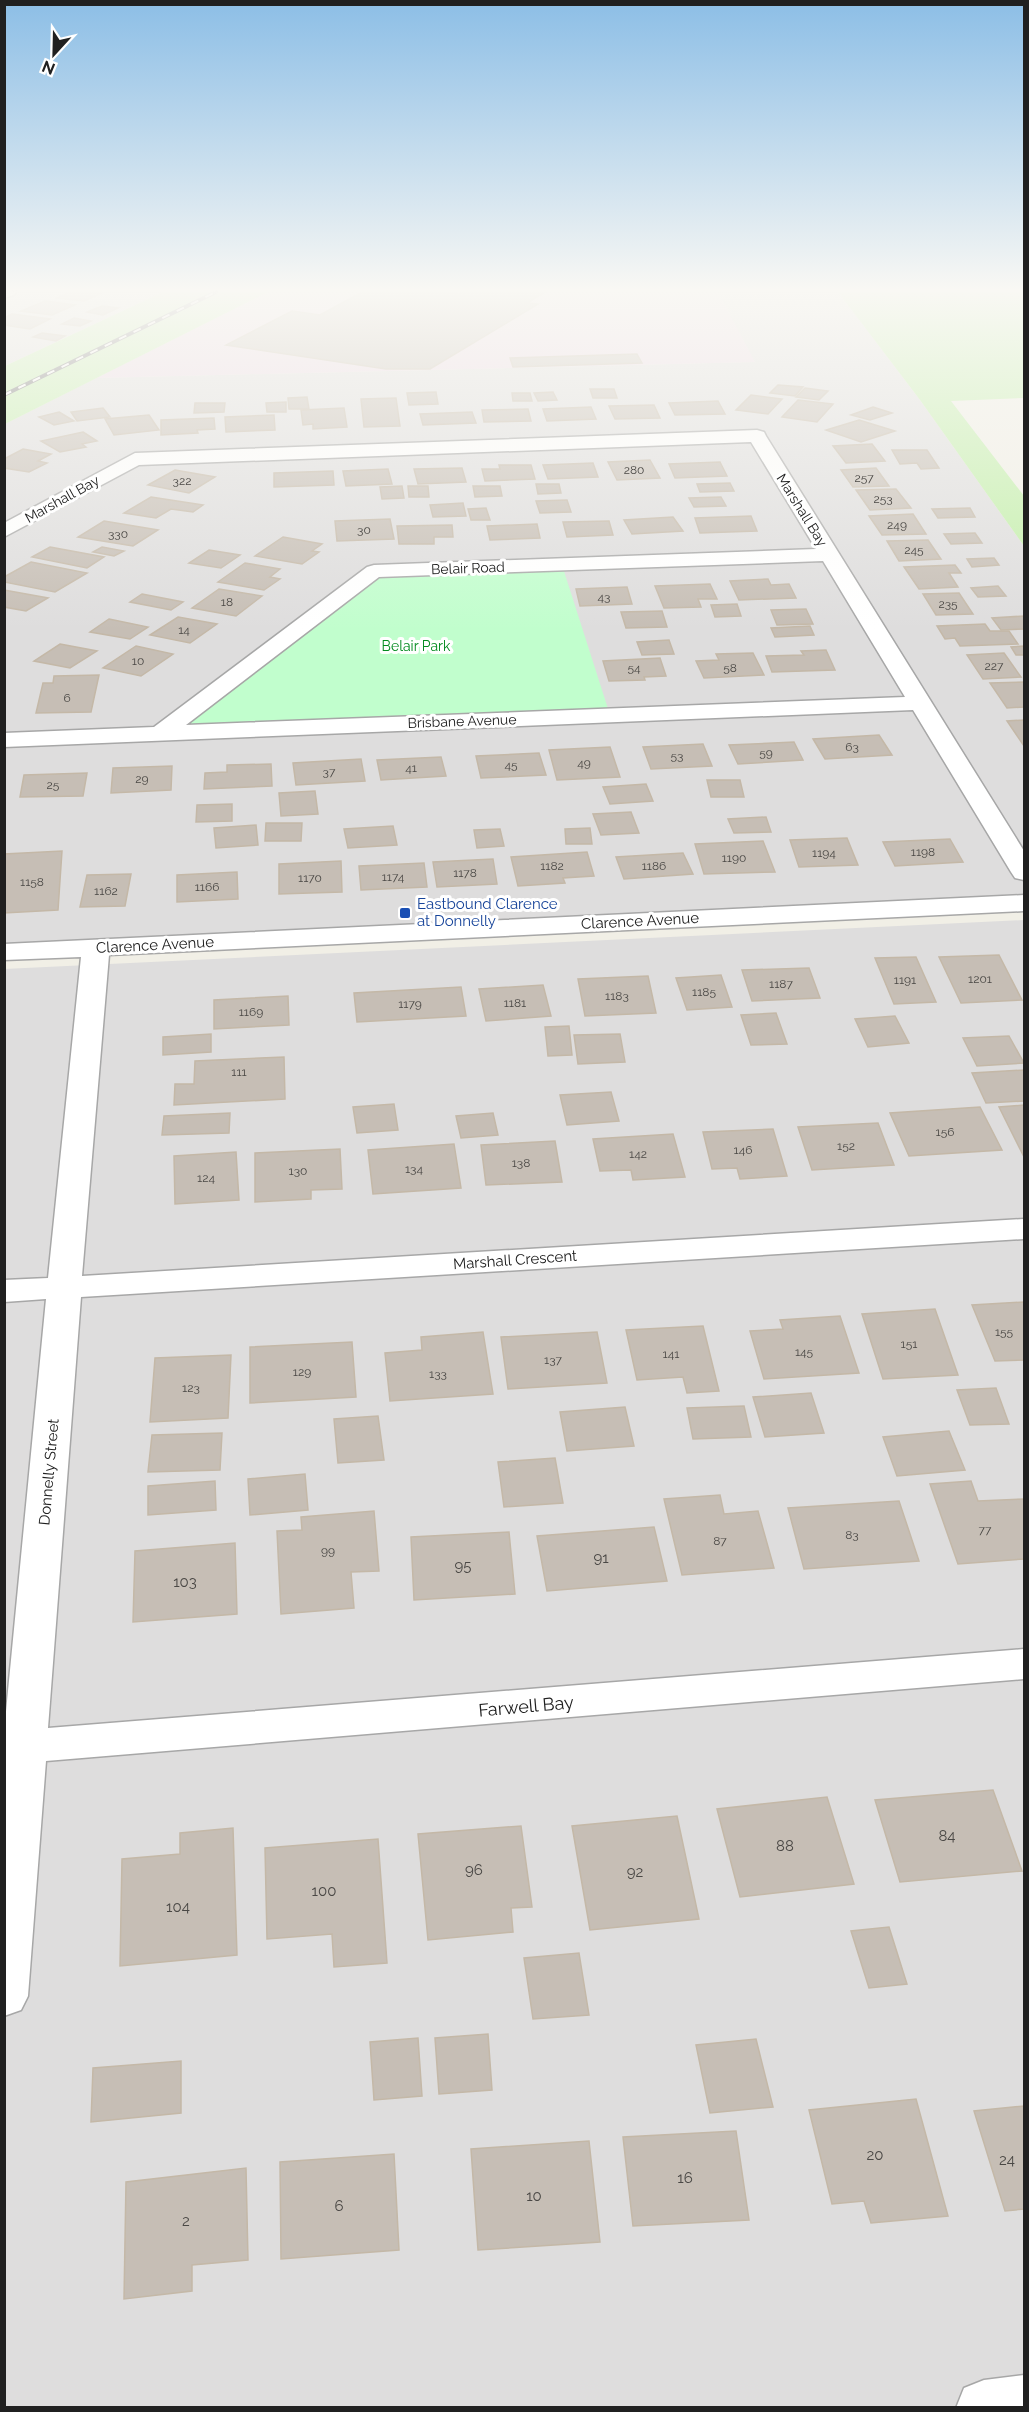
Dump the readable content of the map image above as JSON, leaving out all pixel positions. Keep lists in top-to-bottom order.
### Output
{
  "streets": {
    "street": [
      "Marshall Bay",
      "Belair Road",
      "Brisbane Avenue",
      "Clarence Avenue",
      "Marshall Crescent",
      "Donnelly Street",
      "Farwell Bay"
    ]
  },
  "crossings": [
    ["Marshall Bay", "Belair Road"],
    ["Marshall Bay", "Brisbane Avenue"],
    ["Belair Road", "Brisbane Avenue"],
    ["Clarence Avenue", "Donnelly Street"],
    ["Marshall Crescent", "Donnelly Street"],
    ["Donnelly Street", "Farwell Bay"]
  ],
  "parks": ["Belair Park"],
  "places": {
    "transit": ["Eastbound Clarence at Donnelly"]
  },
  "house_numbers": [
    "280",
    "257",
    "322",
    "253",
    "249",
    "30",
    "330",
    "245",
    "43",
    "18",
    "235",
    "14",
    "10",
    "227",
    "54",
    "58",
    "6",
    "63",
    "59",
    "53",
    "49",
    "45",
    "41",
    "37",
    "29",
    "25",
    "1198",
    "1194",
    "1190",
    "1182",
    "1186",
    "1178",
    "1174",
    "1170",
    "1158",
    "1166",
    "1162",
    "1201",
    "1191",
    "1187",
    "1185",
    "1183",
    "1181",
    "1179",
    "1169",
    "111",
    "156",
    "152",
    "146",
    "142",
    "138",
    "134",
    "130",
    "124",
    "155",
    "151",
    "145",
    "141",
    "137",
    "129",
    "133",
    "123",
    "77",
    "83",
    "87",
    "99",
    "91",
    "95",
    "103",
    "84",
    "88",
    "96",
    "92",
    "100",
    "104",
    "20",
    "24",
    "16",
    "10",
    "6",
    "2"
  ],
  "north": "bottom"
}
